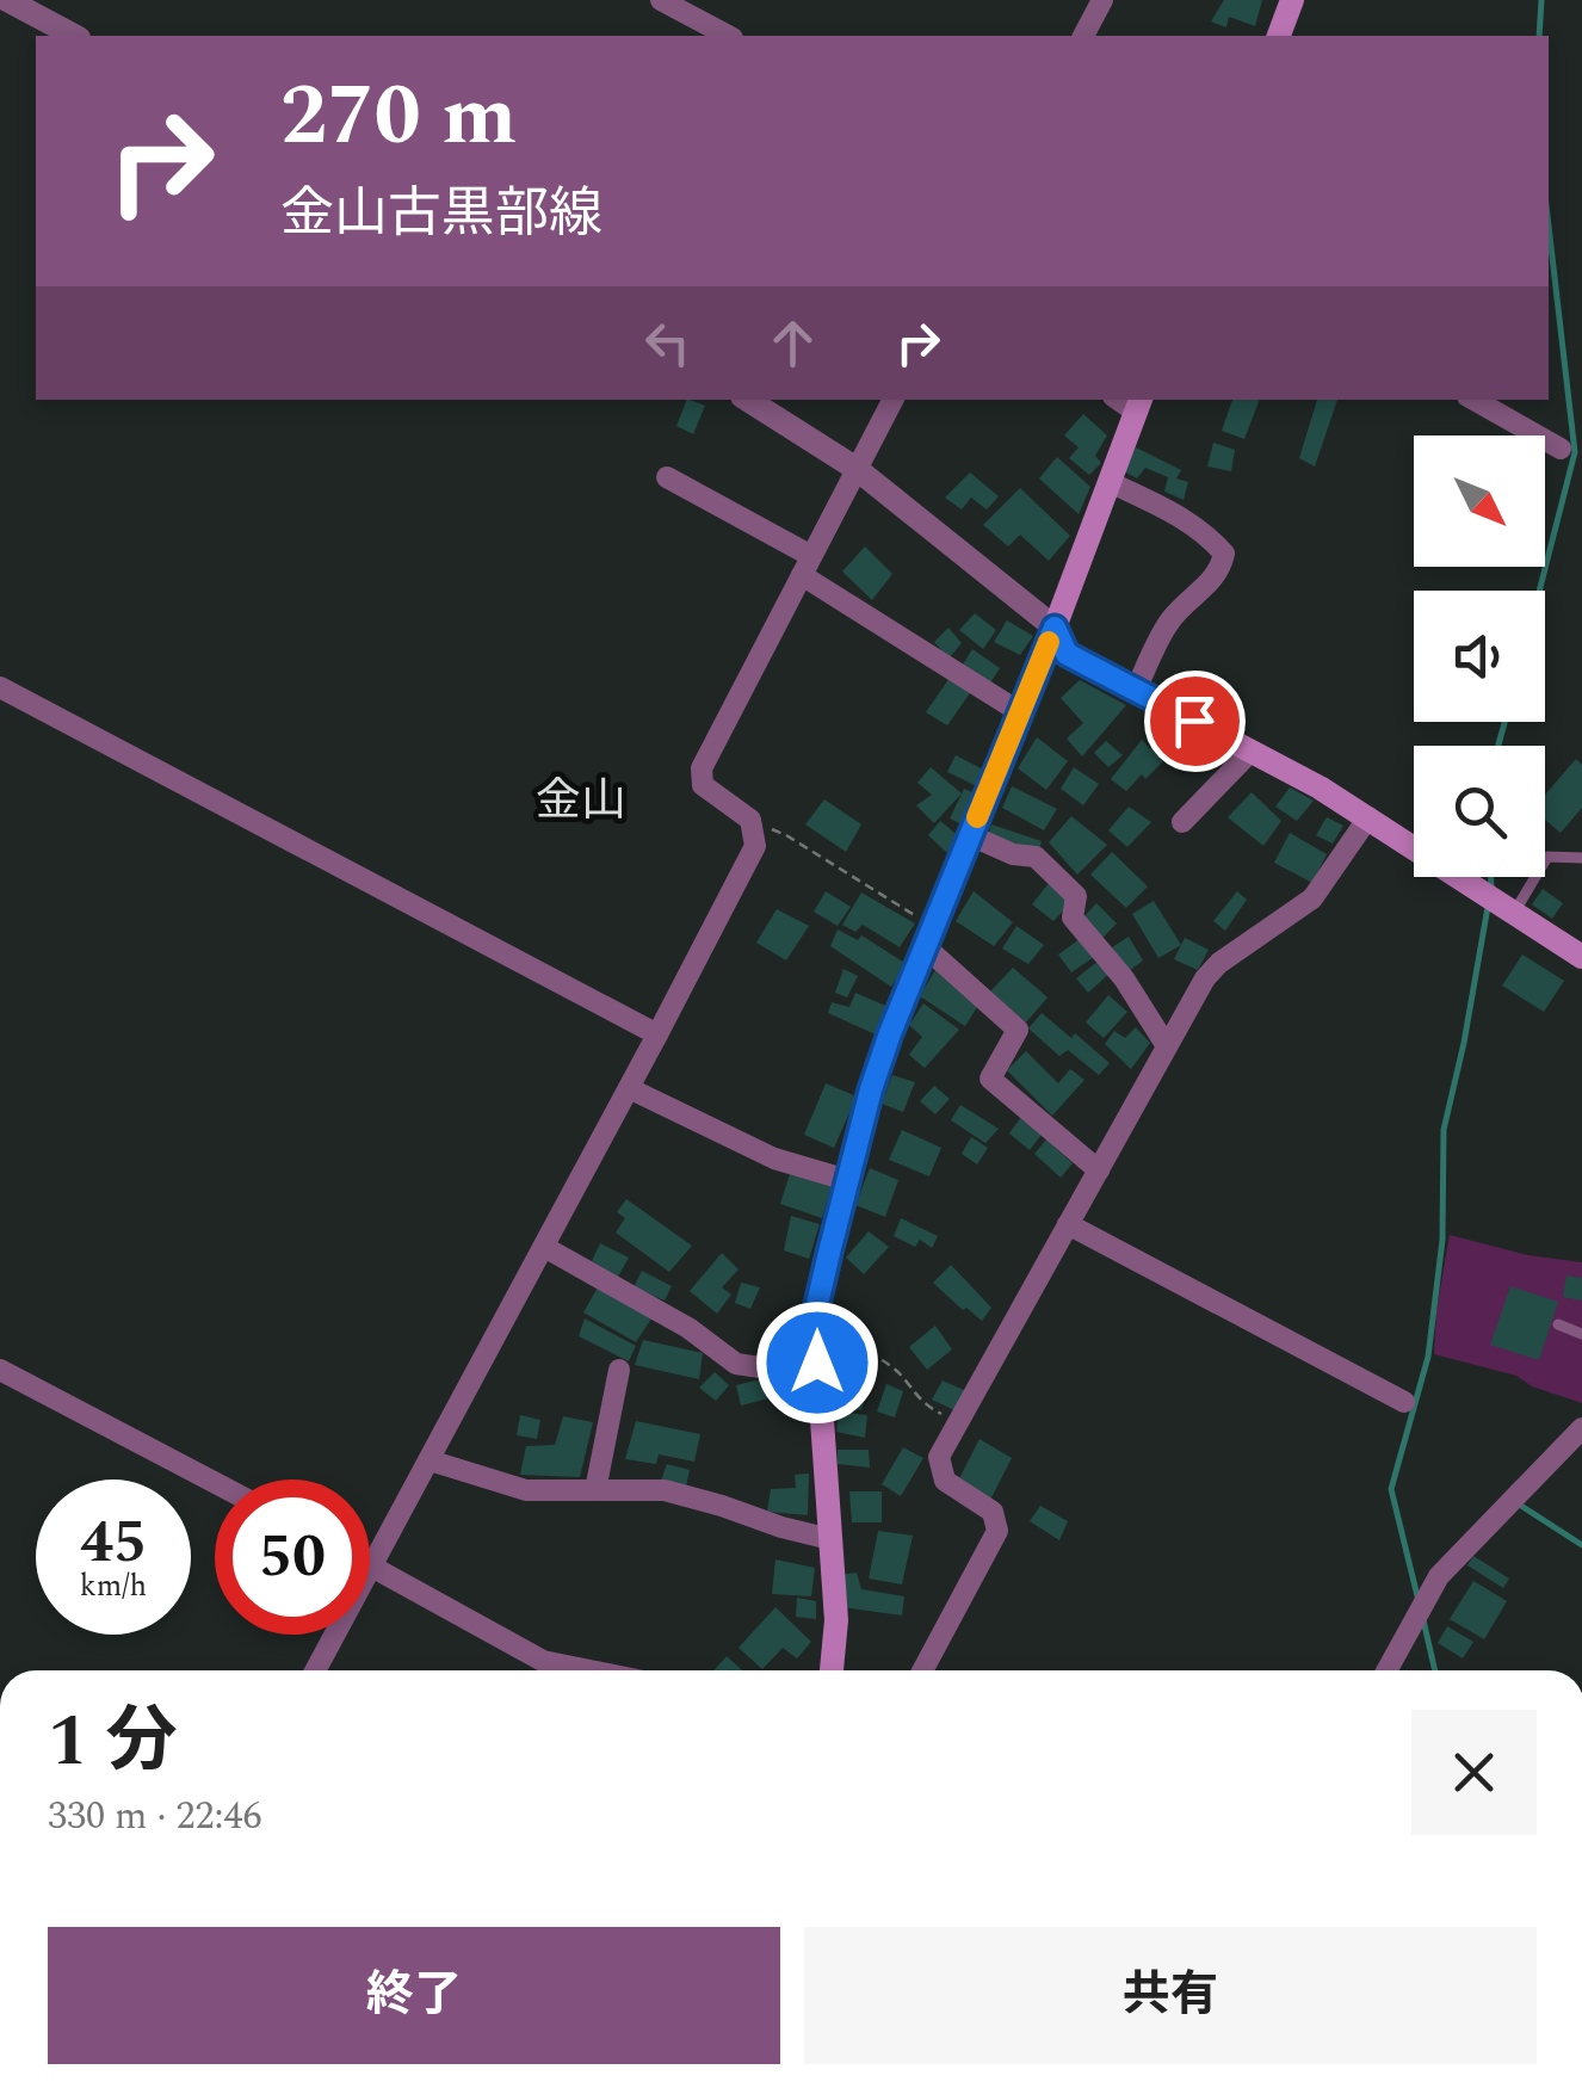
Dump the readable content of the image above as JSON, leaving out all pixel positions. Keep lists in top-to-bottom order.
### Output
{
  "districts": ["金山"],
  "north": "bottom right",
  "page": {
    "turn": ["270 m", "金山古黒部線"],
    "speed": "45 km/h",
    "limit": "50",
    "heading": ["1 分", "330 m · 22:46"],
    "buttons": ["終了", "共有"]
  }
}
